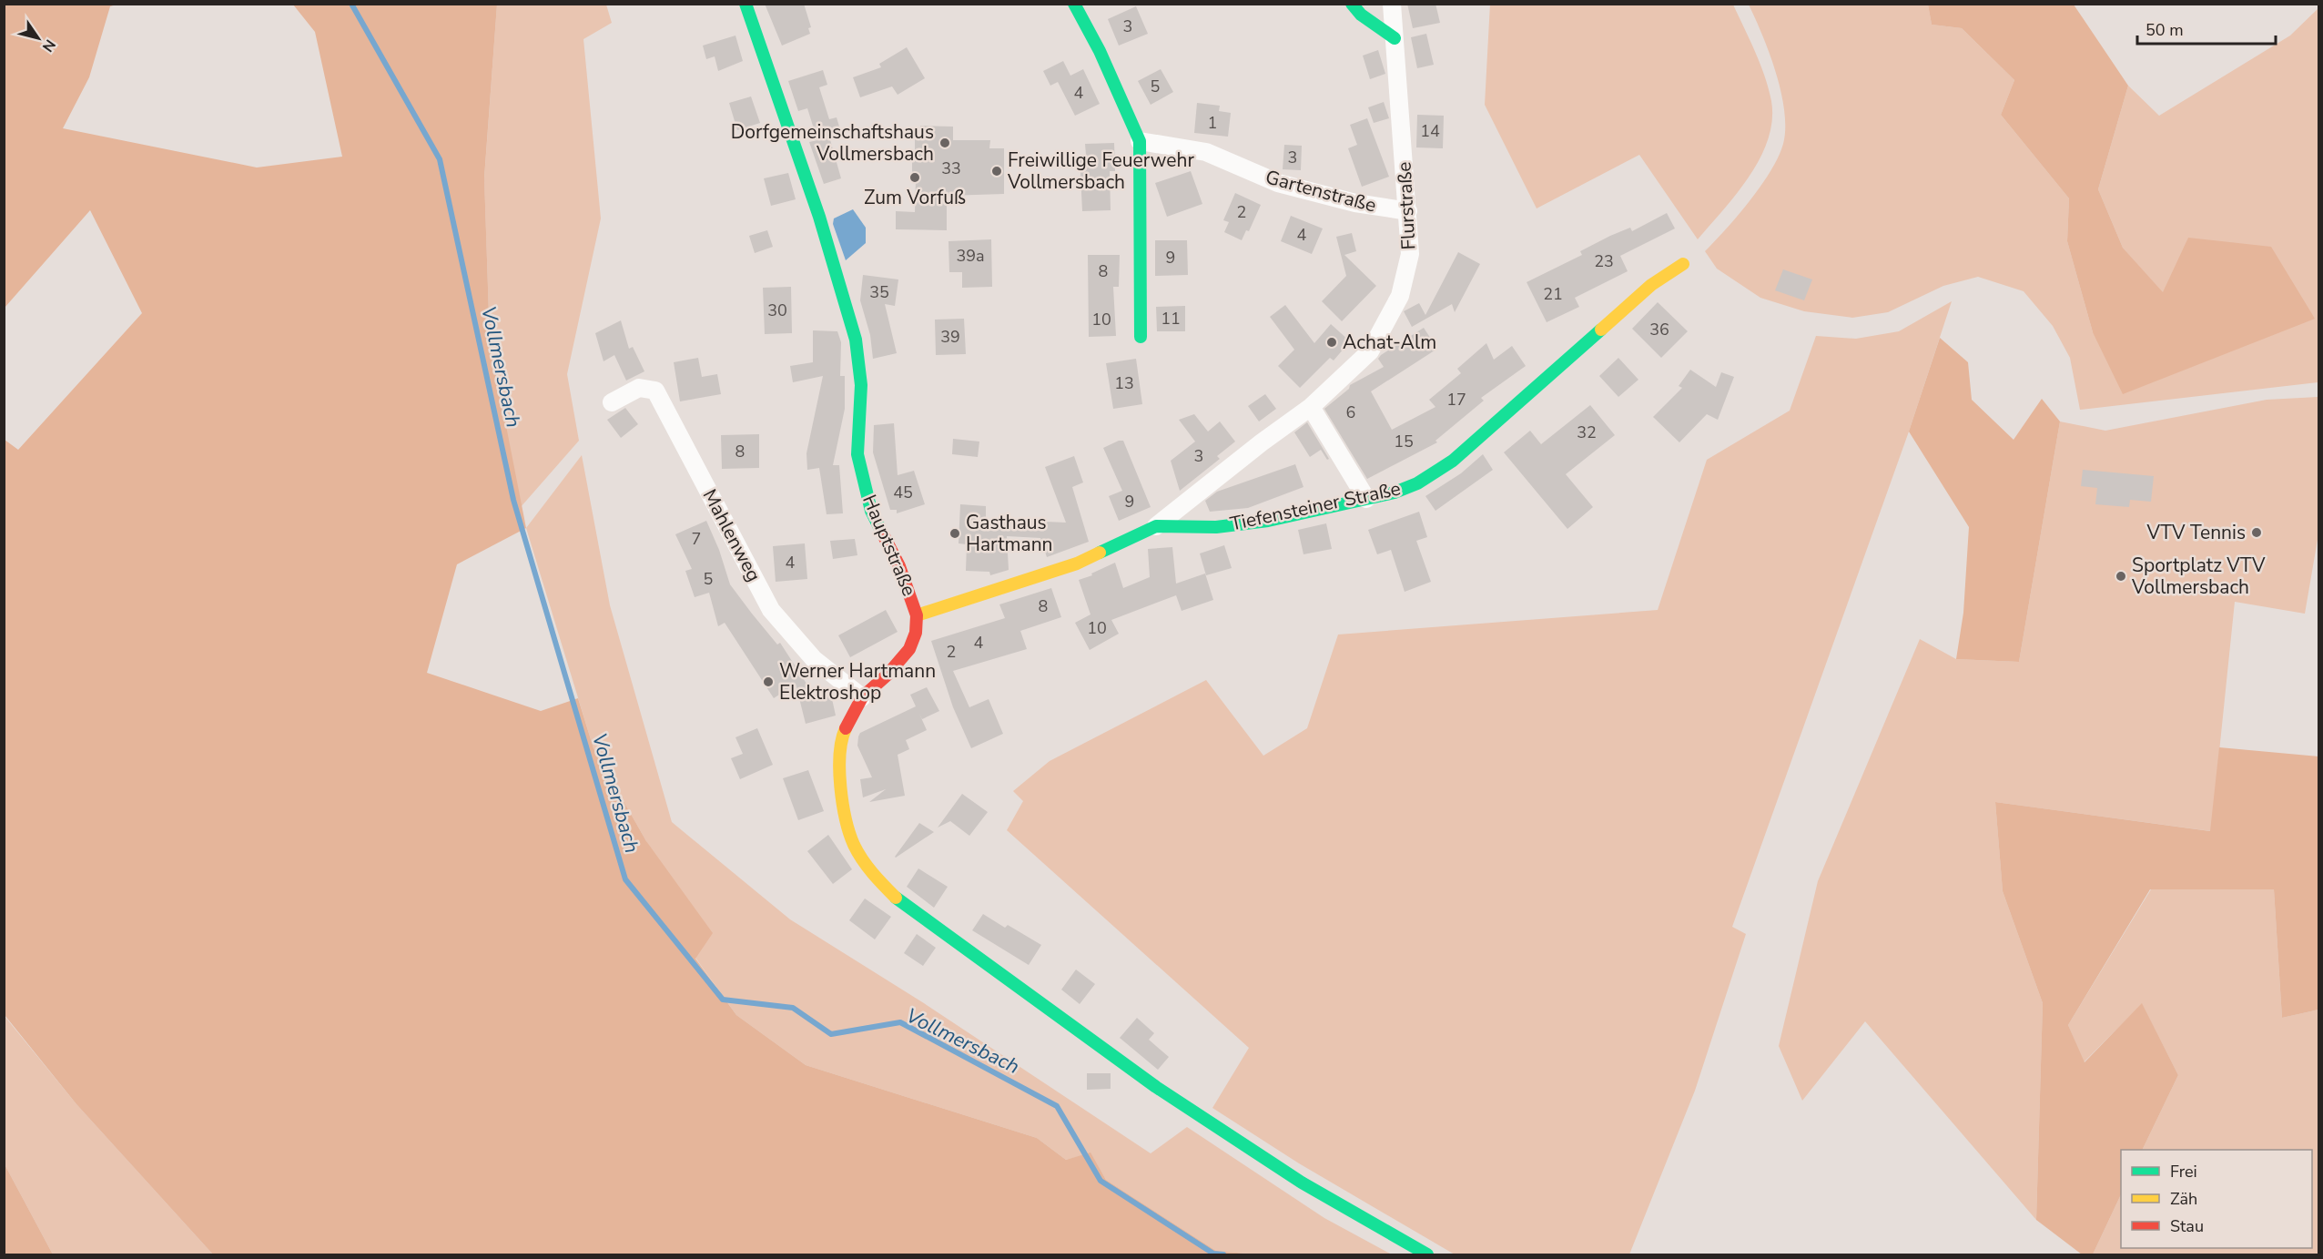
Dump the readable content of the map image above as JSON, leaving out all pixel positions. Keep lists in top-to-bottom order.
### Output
{
  "streets": {
    "main road": ["Tiefensteiner Straße", "Hauptstraße"],
    "street": ["Gartenstraße", "Flurstraße", "Mahlenweg"]
  },
  "crossings": [
    ["Gartenstraße", "Flurstraße"],
    ["Flurstraße", "Tiefensteiner Straße"],
    ["Tiefensteiner Straße", "Hauptstraße"],
    ["Mahlenweg", "Hauptstraße"]
  ],
  "water": ["Vollmersbach"],
  "places": [
    "Dorfgemeinschaftshaus Vollmersbach",
    "Freiwillige Feuerwehr Vollmersbach",
    "Zum Vorfuß",
    "Achat-Alm",
    "VTV Tennis",
    "Gasthaus Hartmann",
    "Sportplatz VTV Vollmersbach",
    "Werner Hartmann Elektroshop"
  ],
  "house_numbers": [
    "3",
    "5",
    "4",
    "1",
    "14",
    "3",
    "33",
    "2",
    "4",
    "39a",
    "9",
    "23",
    "8",
    "35",
    "21",
    "30",
    "11",
    "10",
    "36",
    "39",
    "13",
    "17",
    "6",
    "32",
    "15",
    "8",
    "3",
    "45",
    "9",
    "7",
    "4",
    "5",
    "8",
    "10",
    "4",
    "2"
  ],
  "legend": ["Frei", "Zäh", "Stau"],
  "scale_bar": "50 m",
  "north": "bottom right"
}
